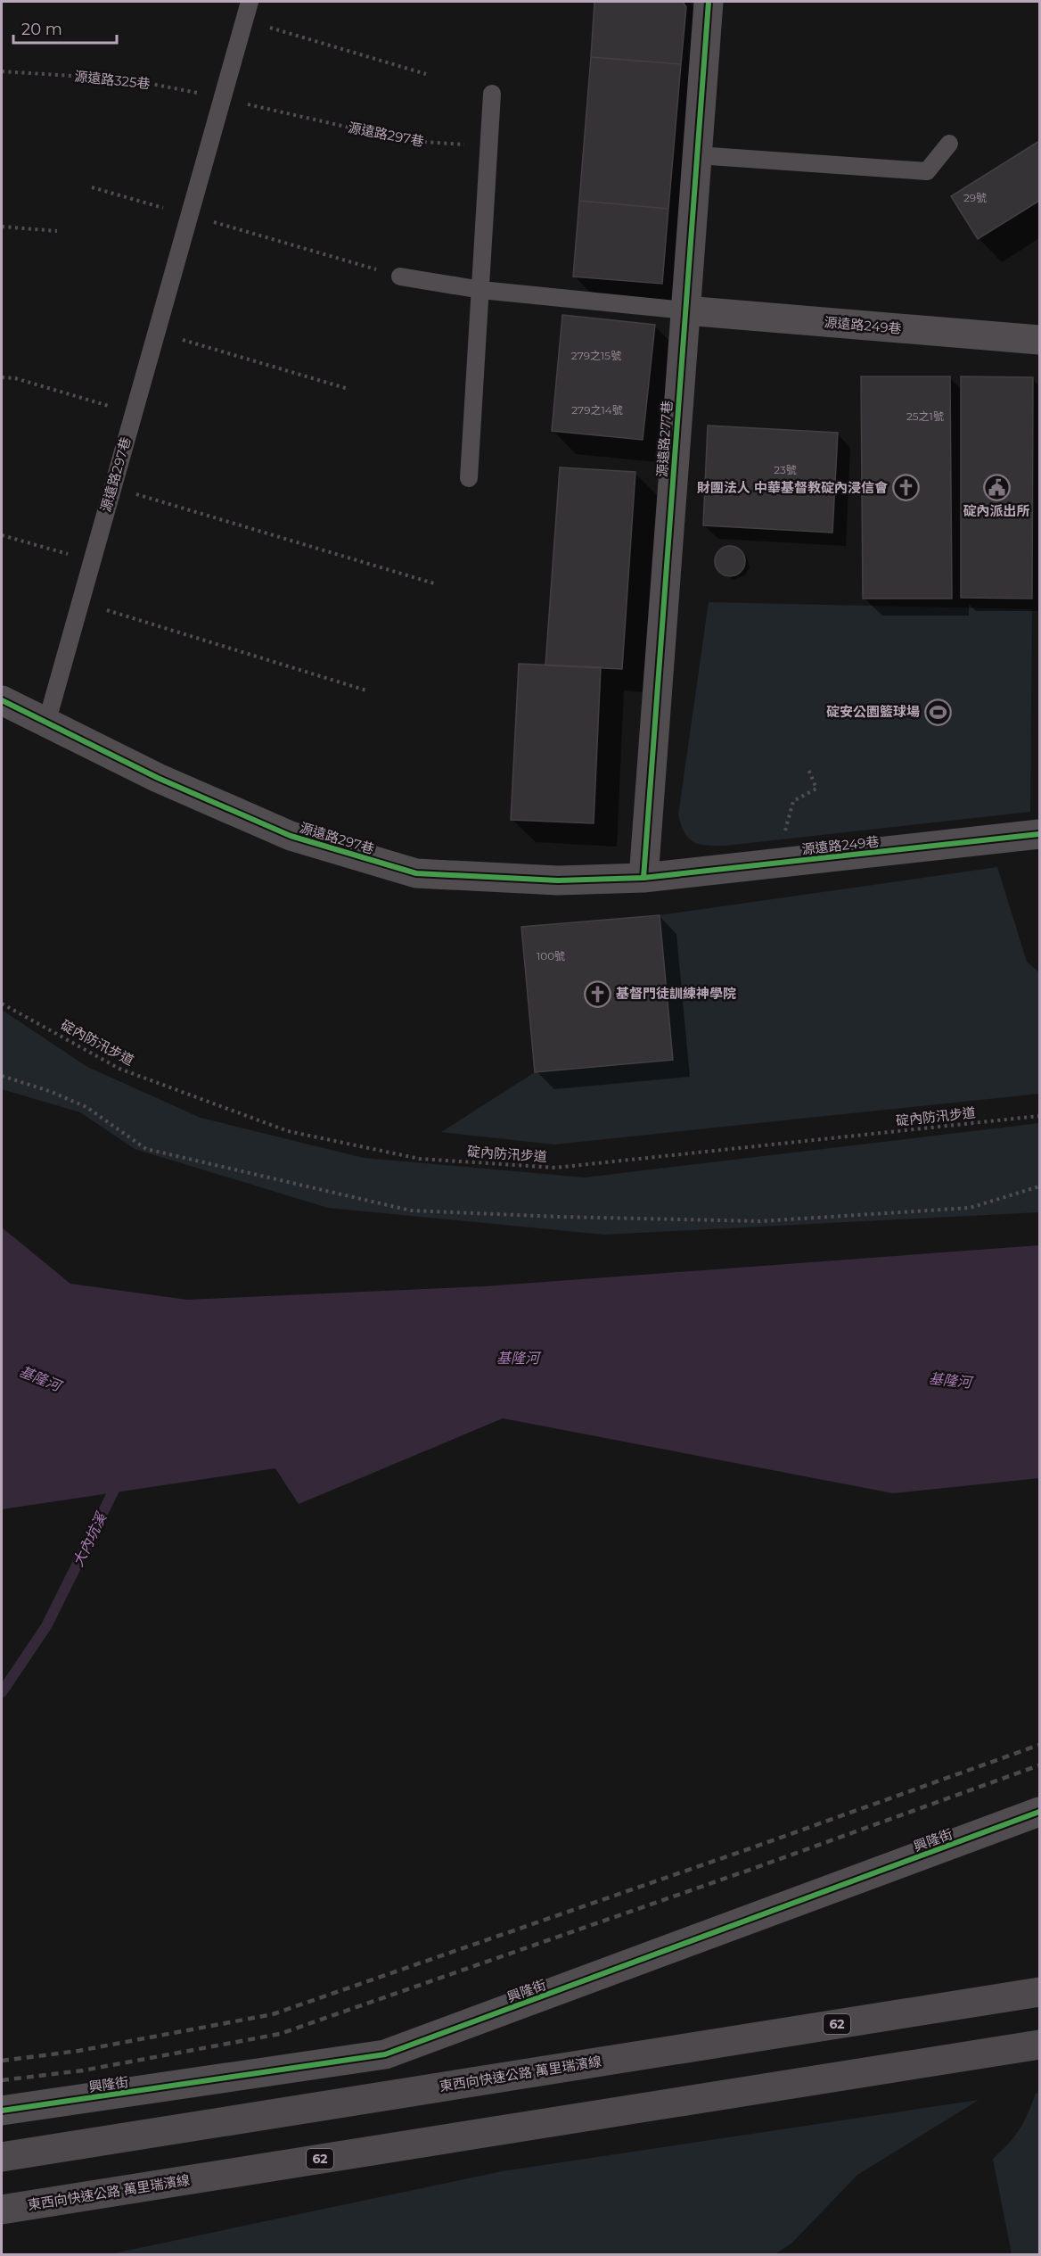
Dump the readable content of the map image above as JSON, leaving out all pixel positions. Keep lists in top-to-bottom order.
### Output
{
  "streets": {
    "highway": ["62", "東西向快速公路 萬里瑞濱線"],
    "street": [
      "源遠路297巷",
      "源遠路249巷",
      "源遠路277巷",
      "興隆街"
    ],
    "path": ["源遠路325巷", "碇內防汛步道"]
  },
  "crossings": [
    ["源遠路325巷", "源遠路297巷"],
    ["源遠路297巷", "源遠路249巷"],
    ["源遠路297巷", "源遠路277巷"],
    ["源遠路249巷", "源遠路277巷"]
  ],
  "water": ["基隆河", "大內坑溪"],
  "places": {
    "public building": ["碇內派出所"],
    "church": ["財團法人 中華基督教碇內浸信會", "基督門徒訓練神學院"],
    "sports": ["碇安公園籃球場"]
  },
  "house_numbers": [
    "29號",
    "279之15號",
    "279之14號",
    "25之1號",
    "23號",
    "100號"
  ],
  "scale_bar": "20 m"
}
